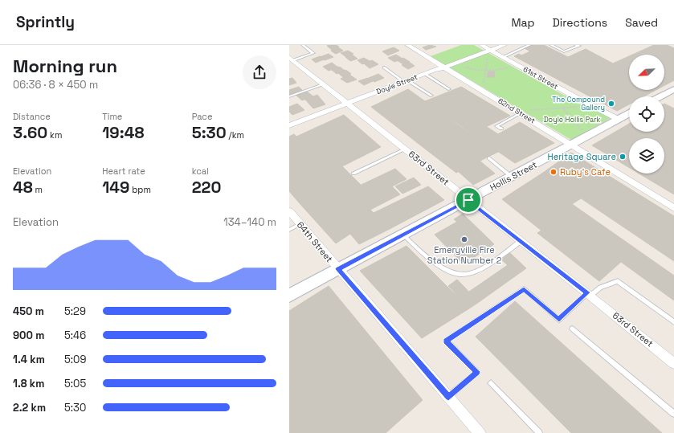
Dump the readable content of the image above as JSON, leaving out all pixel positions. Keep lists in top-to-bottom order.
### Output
{
  "streets": {
    "street": [
      "61st Street",
      "Doyle Street",
      "62nd Street",
      "63rd Street",
      "Hollis Street",
      "64th Street"
    ]
  },
  "crossings": [
    ["61st Street", "Doyle Street"],
    ["61st Street", "Hollis Street"],
    ["Doyle Street", "62nd Street"],
    ["Doyle Street", "63rd Street"],
    ["62nd Street", "Hollis Street"],
    ["63rd Street", "Hollis Street"],
    ["Hollis Street", "64th Street"]
  ],
  "parks": ["Doyle Hollis Park"],
  "places": [
    "The Compound Gallery",
    "Heritage Square",
    "Ruby's Cafe",
    "Emeryville Fire Station Number 2"
  ],
  "north": "bottom left",
  "page": {
    "header": "Sprintly",
    "nav": ["Map", "Directions", "Saved"],
    "heading": ["Morning run", "06:36 · 8 × 450 m"],
    "stats": [
      ["Distance", "3.60 km"],
      ["Time", "19:48"],
      ["Pace", "5:30 /km"],
      ["Elevation", "48 m"],
      ["Heart rate", "149 bpm"],
      ["kcal", "220"]
    ],
    "chart": ["Elevation", "134–140 m"],
    "list": [
      {
        "name": "450 m",
        "note": "5:29"
      },
      {
        "name": "900 m",
        "note": "5:46"
      },
      {
        "name": "1.4 km",
        "note": "5:09"
      },
      {
        "name": "1.8 km",
        "note": "5:05"
      },
      {
        "name": "2.2 km",
        "note": "5:30"
      }
    ]
  }
}
